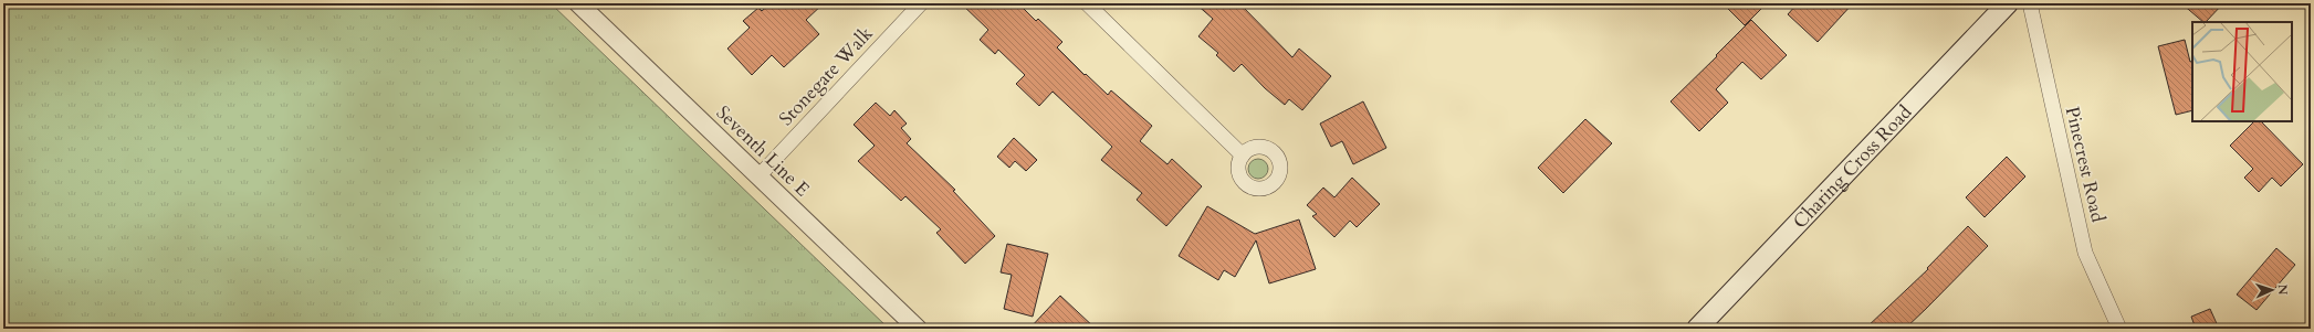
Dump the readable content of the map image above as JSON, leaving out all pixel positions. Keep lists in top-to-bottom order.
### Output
{
  "streets": {
    "main road": ["Charing Cross Road"],
    "street": ["Stonegate Walk", "Seventh Line E", "Pinecrest Road"]
  },
  "crossings": [
    ["Stonegate Walk", "Seventh Line E"]
  ],
  "north": "right"
}
